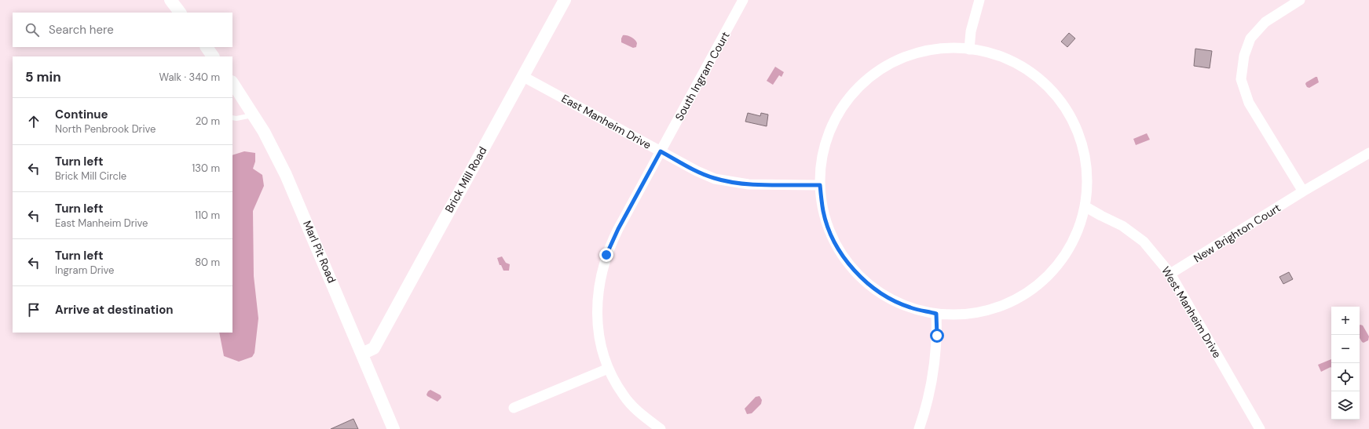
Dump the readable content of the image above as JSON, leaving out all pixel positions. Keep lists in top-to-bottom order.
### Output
{
  "streets": {
    "street": [
      "South Ingram Court",
      "East Manheim Drive",
      "Brick Mill Road",
      "New Brighton Court",
      "Marl Pit Road",
      "West Manheim Drive"
    ]
  },
  "crossings": [
    ["South Ingram Court", "East Manheim Drive"],
    ["East Manheim Drive", "Brick Mill Road"],
    ["Brick Mill Road", "Marl Pit Road"],
    ["New Brighton Court", "West Manheim Drive"]
  ],
  "page": {
    "search": "Search here",
    "heading": ["5 min", "Walk · 340 m"],
    "list": [
      ["Continue", "North Penbrook Drive", "20 m"],
      ["Turn left", "Brick Mill Circle", "130 m"],
      ["Turn left", "East Manheim Drive", "110 m"],
      ["Turn left", "Ingram Drive", "80 m"],
      "Arrive at destination"
    ],
    "map_buttons": ["+", "−"]
  }
}
